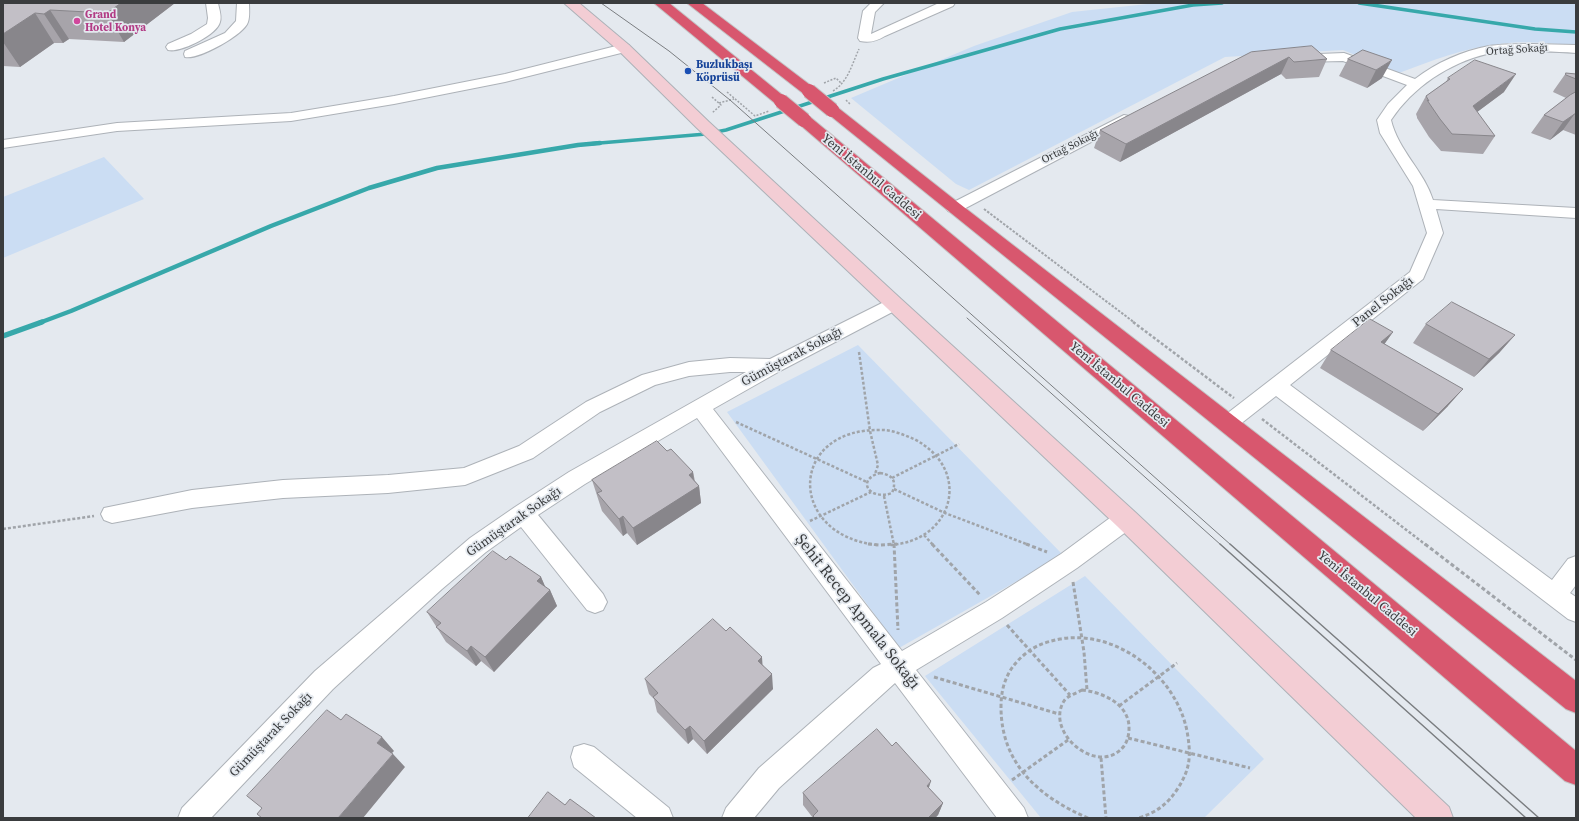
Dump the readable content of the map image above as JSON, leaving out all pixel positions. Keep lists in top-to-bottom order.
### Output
{
  "streets": {
    "highway": ["Yeni İstanbul Caddesi"],
    "street": [
      "Ortağ Sokağı",
      "Panel Sokağı",
      "Gümüştarak Sokağı",
      "Şehit Recep Apmala Sokağı"
    ]
  },
  "crossings": [
    ["Ortağ Sokağı", "Yeni İstanbul Caddesi"],
    ["Ortağ Sokağı", "Panel Sokağı"],
    ["Yeni İstanbul Caddesi", "Panel Sokağı"],
    ["Gümüştarak Sokağı", "Şehit Recep Apmala Sokağı"]
  ],
  "places": ["Grand Hotel Konya", "Buzlukbaşı Köprüsü"]
}
